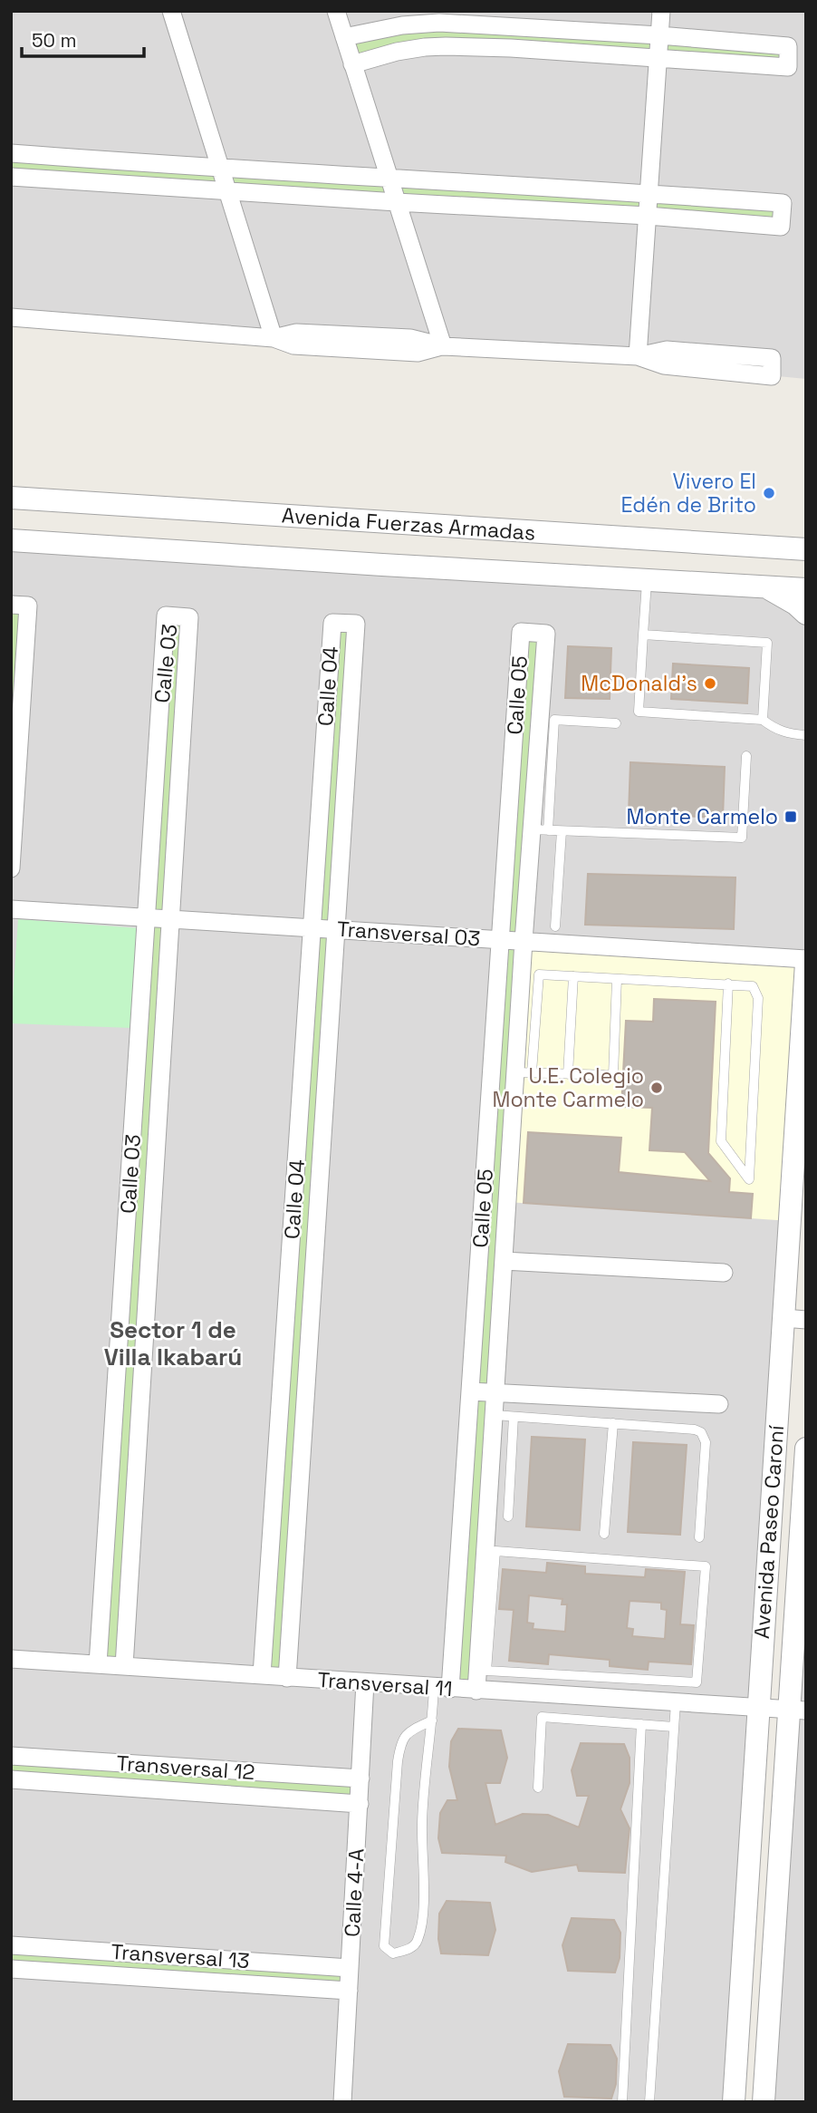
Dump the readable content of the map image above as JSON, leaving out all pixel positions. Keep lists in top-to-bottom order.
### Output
{
  "streets": {
    "street": [
      "Avenida Fuerzas Armadas",
      "Calle 03",
      "Calle 04",
      "Calle 05",
      "Transversal 03",
      "Avenida Paseo Caroní",
      "Transversal 11",
      "Transversal 12",
      "Calle 4-A",
      "Transversal 13"
    ]
  },
  "crossings": [
    ["Calle 03", "Transversal 03"],
    ["Calle 03", "Transversal 11"],
    ["Calle 04", "Transversal 03"],
    ["Calle 04", "Transversal 11"],
    ["Calle 05", "Transversal 03"],
    ["Calle 05", "Transversal 11"],
    ["Transversal 03", "Avenida Paseo Caroní"],
    ["Avenida Paseo Caroní", "Transversal 11"],
    ["Transversal 11", "Calle 4-A"],
    ["Transversal 12", "Calle 4-A"],
    ["Calle 4-A", "Transversal 13"]
  ],
  "districts": ["Sector 1 de Villa Ikabarú"],
  "places": {
    "other": ["Vivero El Edén de Brito", "McDonald's", "U.E. Colegio Monte Carmelo"],
    "transit": ["Monte Carmelo"]
  },
  "scale_bar": "50 m"
}
